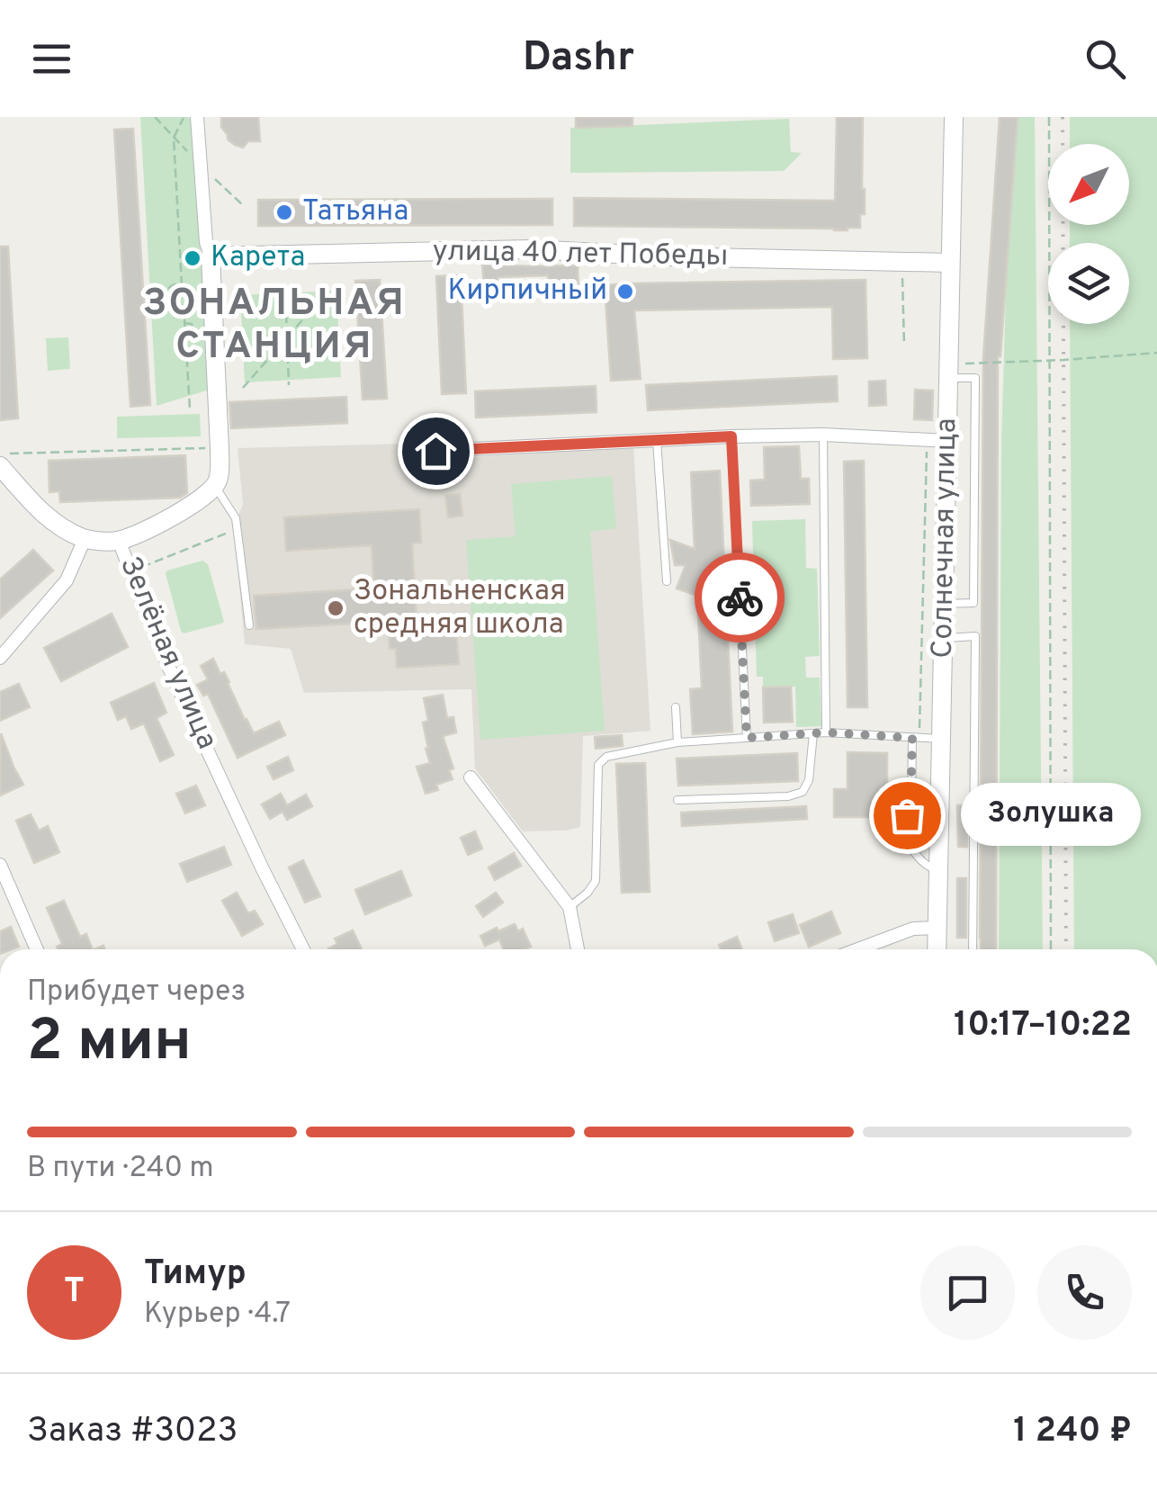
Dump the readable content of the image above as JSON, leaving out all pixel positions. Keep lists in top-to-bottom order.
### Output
{
  "streets": {
    "street": ["улица 40 лет Победы", "Солнечная улица", "Зелёная улица"]
  },
  "crossings": [
    ["улица 40 лет Победы", "Солнечная улица"]
  ],
  "districts": ["ЗОНАЛЬНАЯ СТАНЦИЯ"],
  "places": [
    "Татьяна",
    "Карета",
    "Кирпичный",
    "Зональненская средняя школа",
    "Золушка"
  ],
  "north": "bottom left",
  "page": {
    "header": "Dashr",
    "bubble": "Золушка",
    "heading": ["2 мин", "Прибудет через", "10:17–10:22"],
    "panel": [
      "Тимур",
      "Курьер · 4.7",
      "Заказ #3023",
      "1 240 ₽"
    ],
    "bar": "В пути · 240 m",
    "round": "Т"
  }
}
